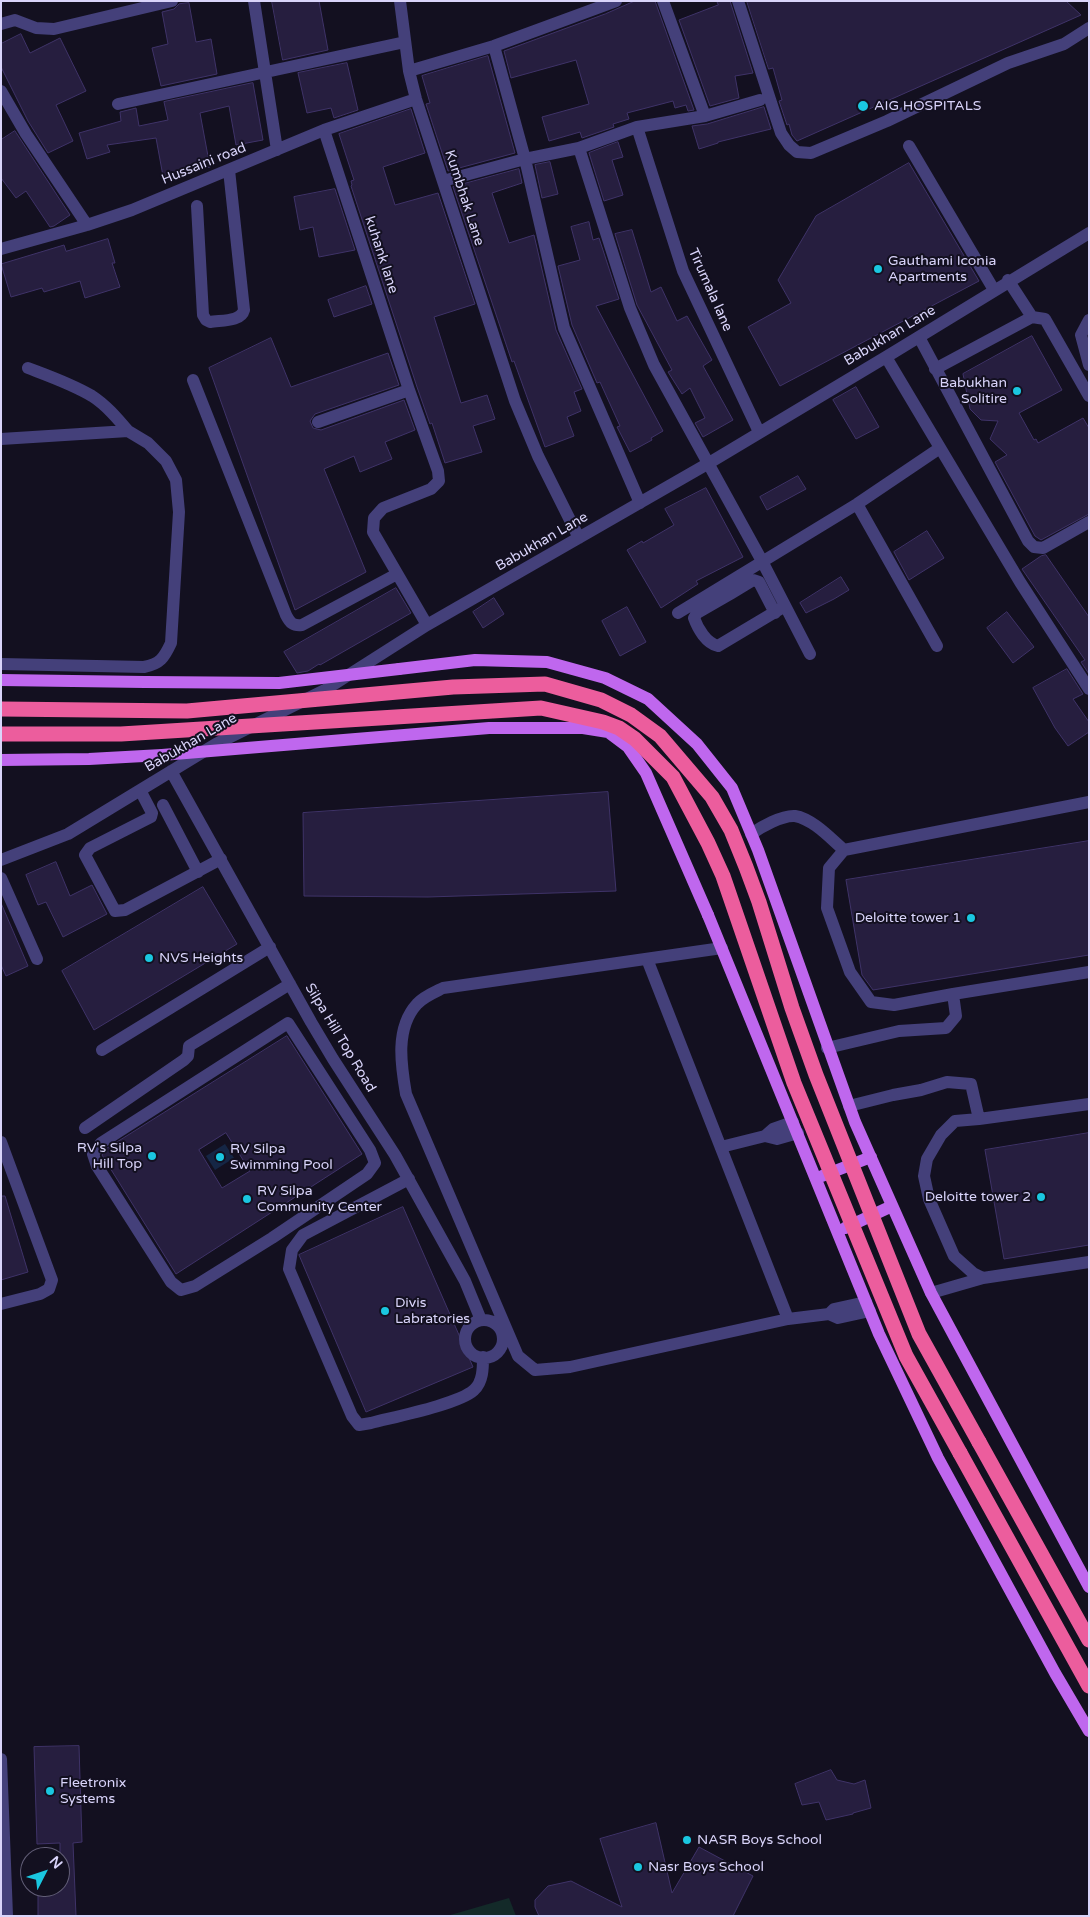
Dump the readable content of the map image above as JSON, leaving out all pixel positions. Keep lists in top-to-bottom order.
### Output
{
  "streets": {
    "street": [
      "Hussaini road",
      "Kumbhak Lane",
      "kuhank lane",
      "Tirumala lane",
      "Babukhan Lane",
      "Silpa Hill Top Road"
    ]
  },
  "crossings": [
    ["Hussaini road", "Kumbhak Lane"],
    ["Hussaini road", "kuhank lane"],
    ["Kumbhak Lane", "Babukhan Lane"],
    ["Tirumala lane", "Babukhan Lane"],
    ["Babukhan Lane", "Silpa Hill Top Road"]
  ],
  "places": [
    "AIG HOSPITALS",
    "Gauthami Iconia Apartments",
    "Babukhan Solitire",
    "Deloitte tower 1",
    "NVS Heights",
    "RV's Silpa Hill Top",
    "RV Silpa Swimming Pool",
    "Deloitte tower 2",
    "RV Silpa Community Center",
    "Divis Labratories",
    "Fleetronix Systems",
    "NASR Boys School",
    "Nasr Boys School"
  ],
  "north": "top right"
}
